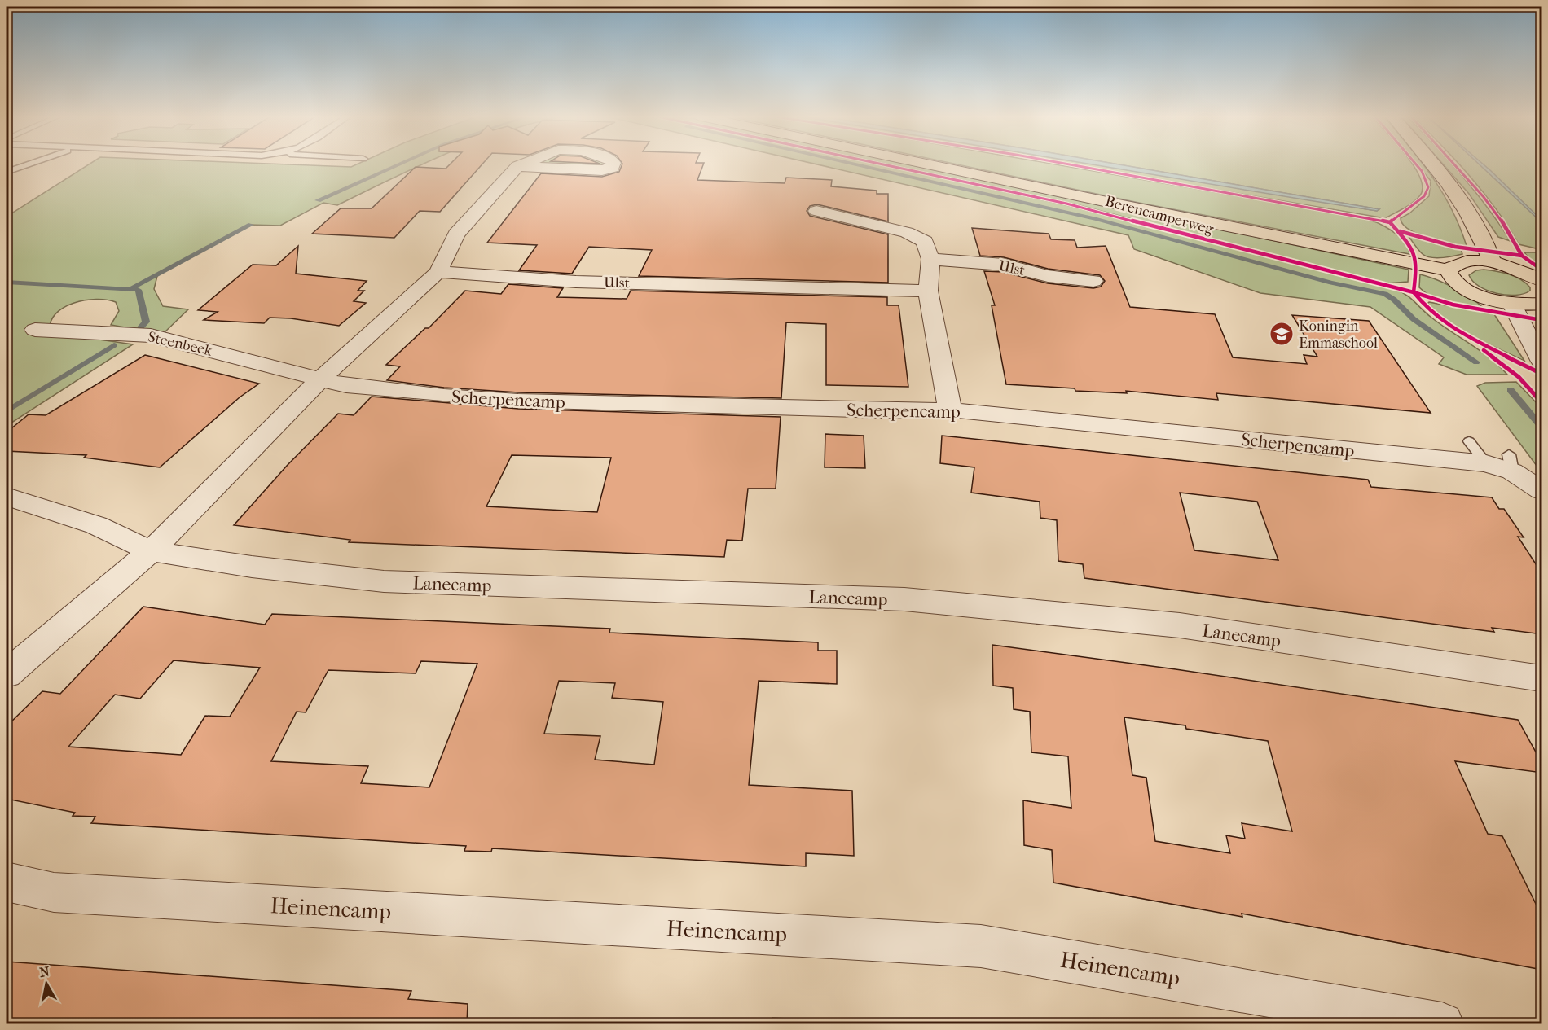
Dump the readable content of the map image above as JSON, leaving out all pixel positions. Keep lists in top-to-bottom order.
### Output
{
  "streets": {
    "main road": ["Berencamperweg"],
    "street": [
      "Ulst",
      "Steenbeek",
      "Scherpencamp",
      "Lanecamp",
      "Heinencamp"
    ]
  },
  "crossings": [
    ["Steenbeek", "Scherpencamp"]
  ],
  "places": {
    "school or university": ["Koningin Emmaschool"]
  },
  "north": "top"
}
